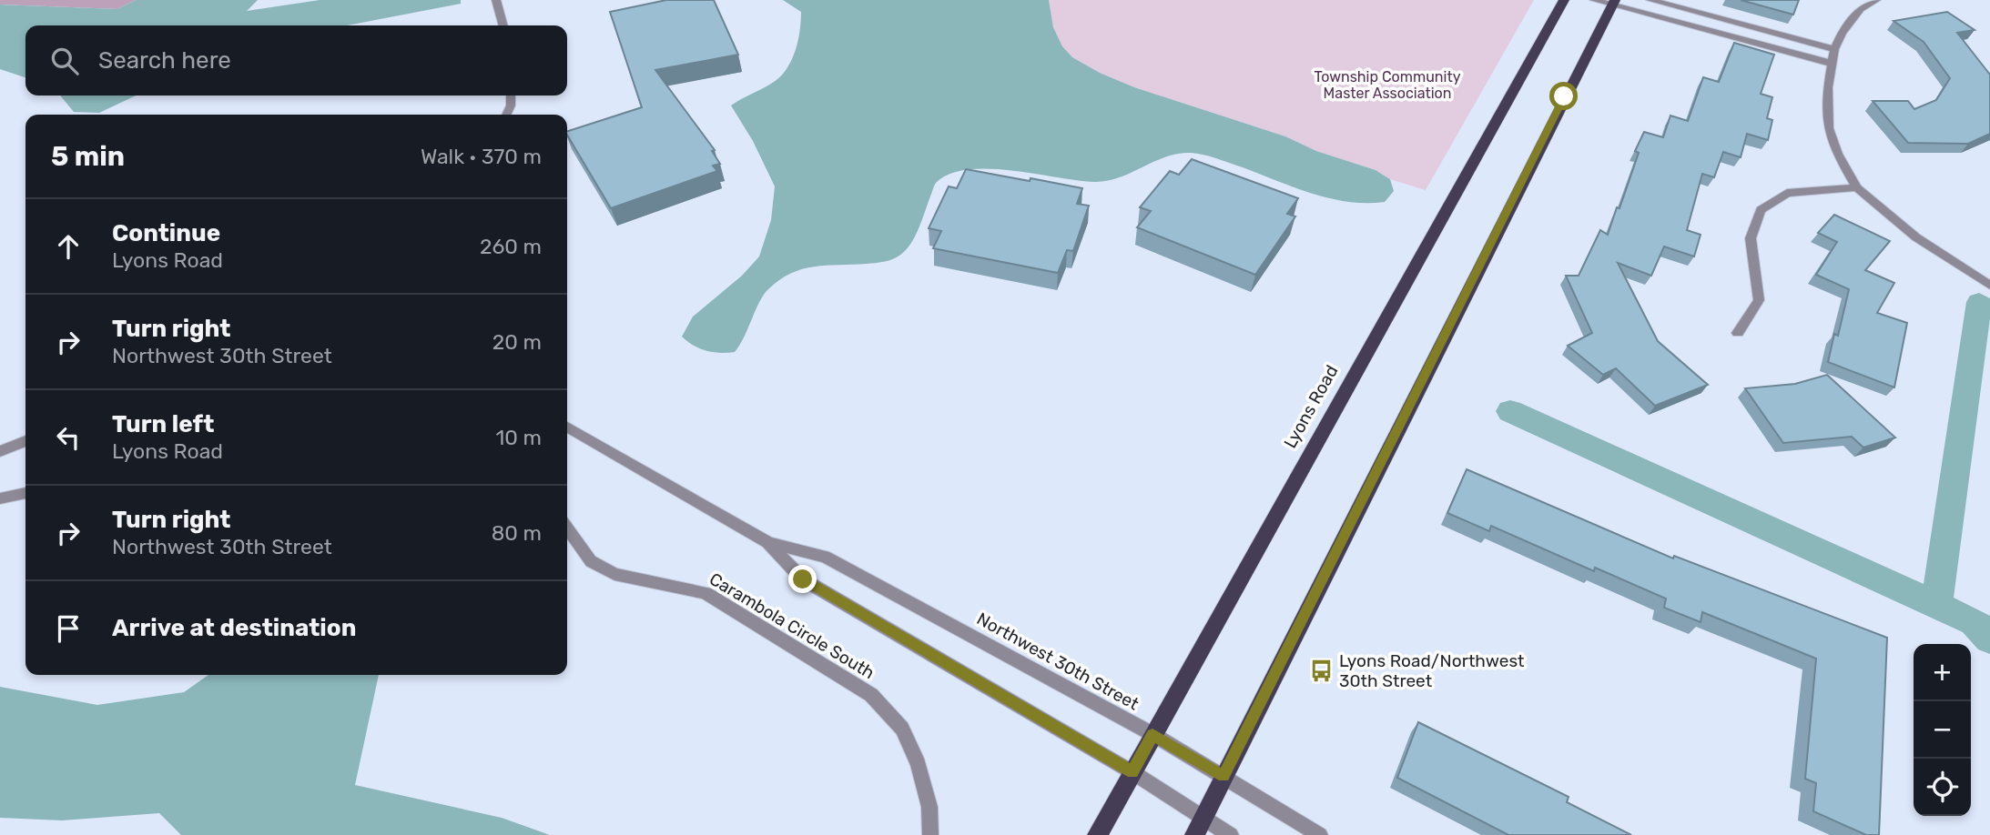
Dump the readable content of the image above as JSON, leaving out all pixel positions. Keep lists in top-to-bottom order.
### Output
{
  "streets": {
    "main road": ["Lyons Road"],
    "street": ["Carambola Circle South", "Northwest 30th Street"]
  },
  "crossings": [
    ["Lyons Road", "Northwest 30th Street"]
  ],
  "parks": ["Township Community Master Association"],
  "places": {
    "bus stop": ["Lyons Road/Northwest 30th Street"]
  },
  "page": {
    "search": "Search here",
    "heading": ["5 min", "Walk · 370 m"],
    "list": [
      ["Continue", "Lyons Road", "260 m"],
      ["Turn right", "Northwest 30th Street", "20 m"],
      ["Turn left", "Lyons Road", "10 m"],
      ["Turn right", "Northwest 30th Street", "80 m"],
      "Arrive at destination"
    ],
    "map_buttons": ["+", "−"]
  }
}
